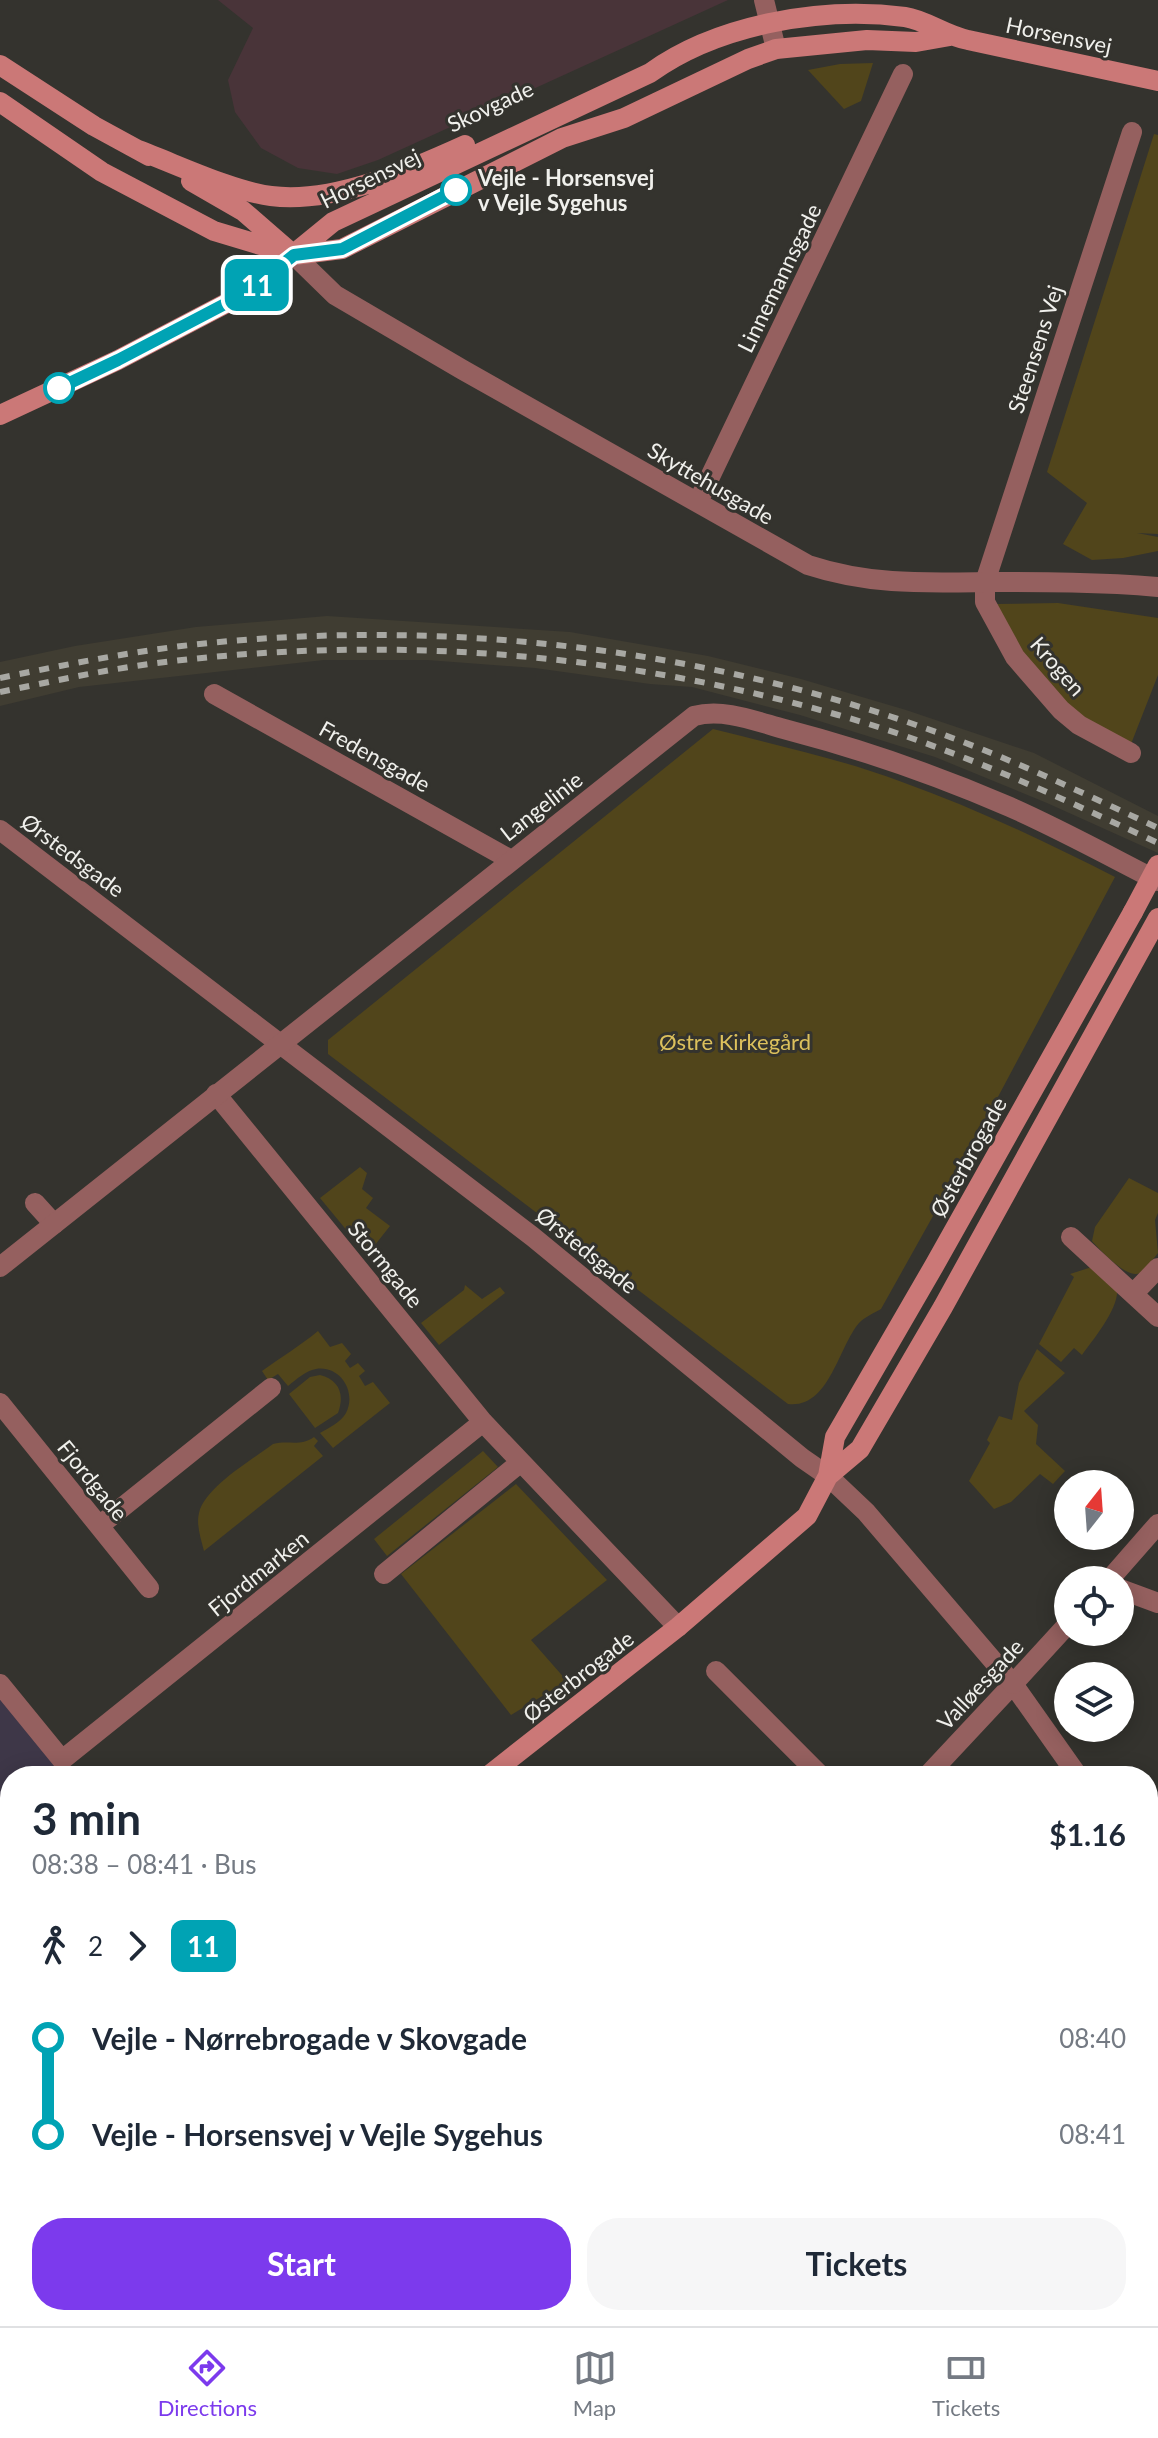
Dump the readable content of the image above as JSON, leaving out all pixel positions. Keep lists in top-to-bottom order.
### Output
{
  "streets": {
    "main road": ["Horsensvej", "Skovgade", "Østerbrogade"],
    "street": [
      "Linnemannsgade",
      "Steensens Vej",
      "Skyttehusgade",
      "Krogen",
      "Fredensgade",
      "Langelinie",
      "Ørstedsgade",
      "Stormgade",
      "Fjordgade",
      "Fjordmarken",
      "Valløesgade"
    ]
  },
  "crossings": [
    ["Horsensvej", "Skovgade"],
    ["Horsensvej", "Skyttehusgade"],
    ["Skovgade", "Skyttehusgade"],
    ["Linnemannsgade", "Skyttehusgade"],
    ["Steensens Vej", "Skyttehusgade"],
    ["Steensens Vej", "Krogen"],
    ["Skyttehusgade", "Krogen"],
    ["Fredensgade", "Langelinie"],
    ["Langelinie", "Ørstedsgade"],
    ["Langelinie", "Stormgade"],
    ["Ørstedsgade", "Østerbrogade"],
    ["Ørstedsgade", "Valløesgade"],
    ["Østerbrogade", "Stormgade"],
    ["Stormgade", "Fjordmarken"]
  ],
  "parks": ["Østre Kirkegård"],
  "places": ["Vejle - Horsensvej v Vejle Sygehus"],
  "lines": ["bus line 11"],
  "north": "top",
  "page": {
    "on_map": "11",
    "heading": ["3 min", "08:38 – 08:41 · Bus", "$1.16"],
    "legs": ["2", "11"],
    "list": [
      {
        "name": "Vejle - Nørrebrogade v Skovgade",
        "value": "08:40"
      },
      {
        "name": "Vejle - Horsensvej v Vejle Sygehus",
        "value": "08:41"
      }
    ],
    "buttons": ["Start", "Tickets"],
    "tabs": ["Directions", "Map", "Tickets"]
  }
}
